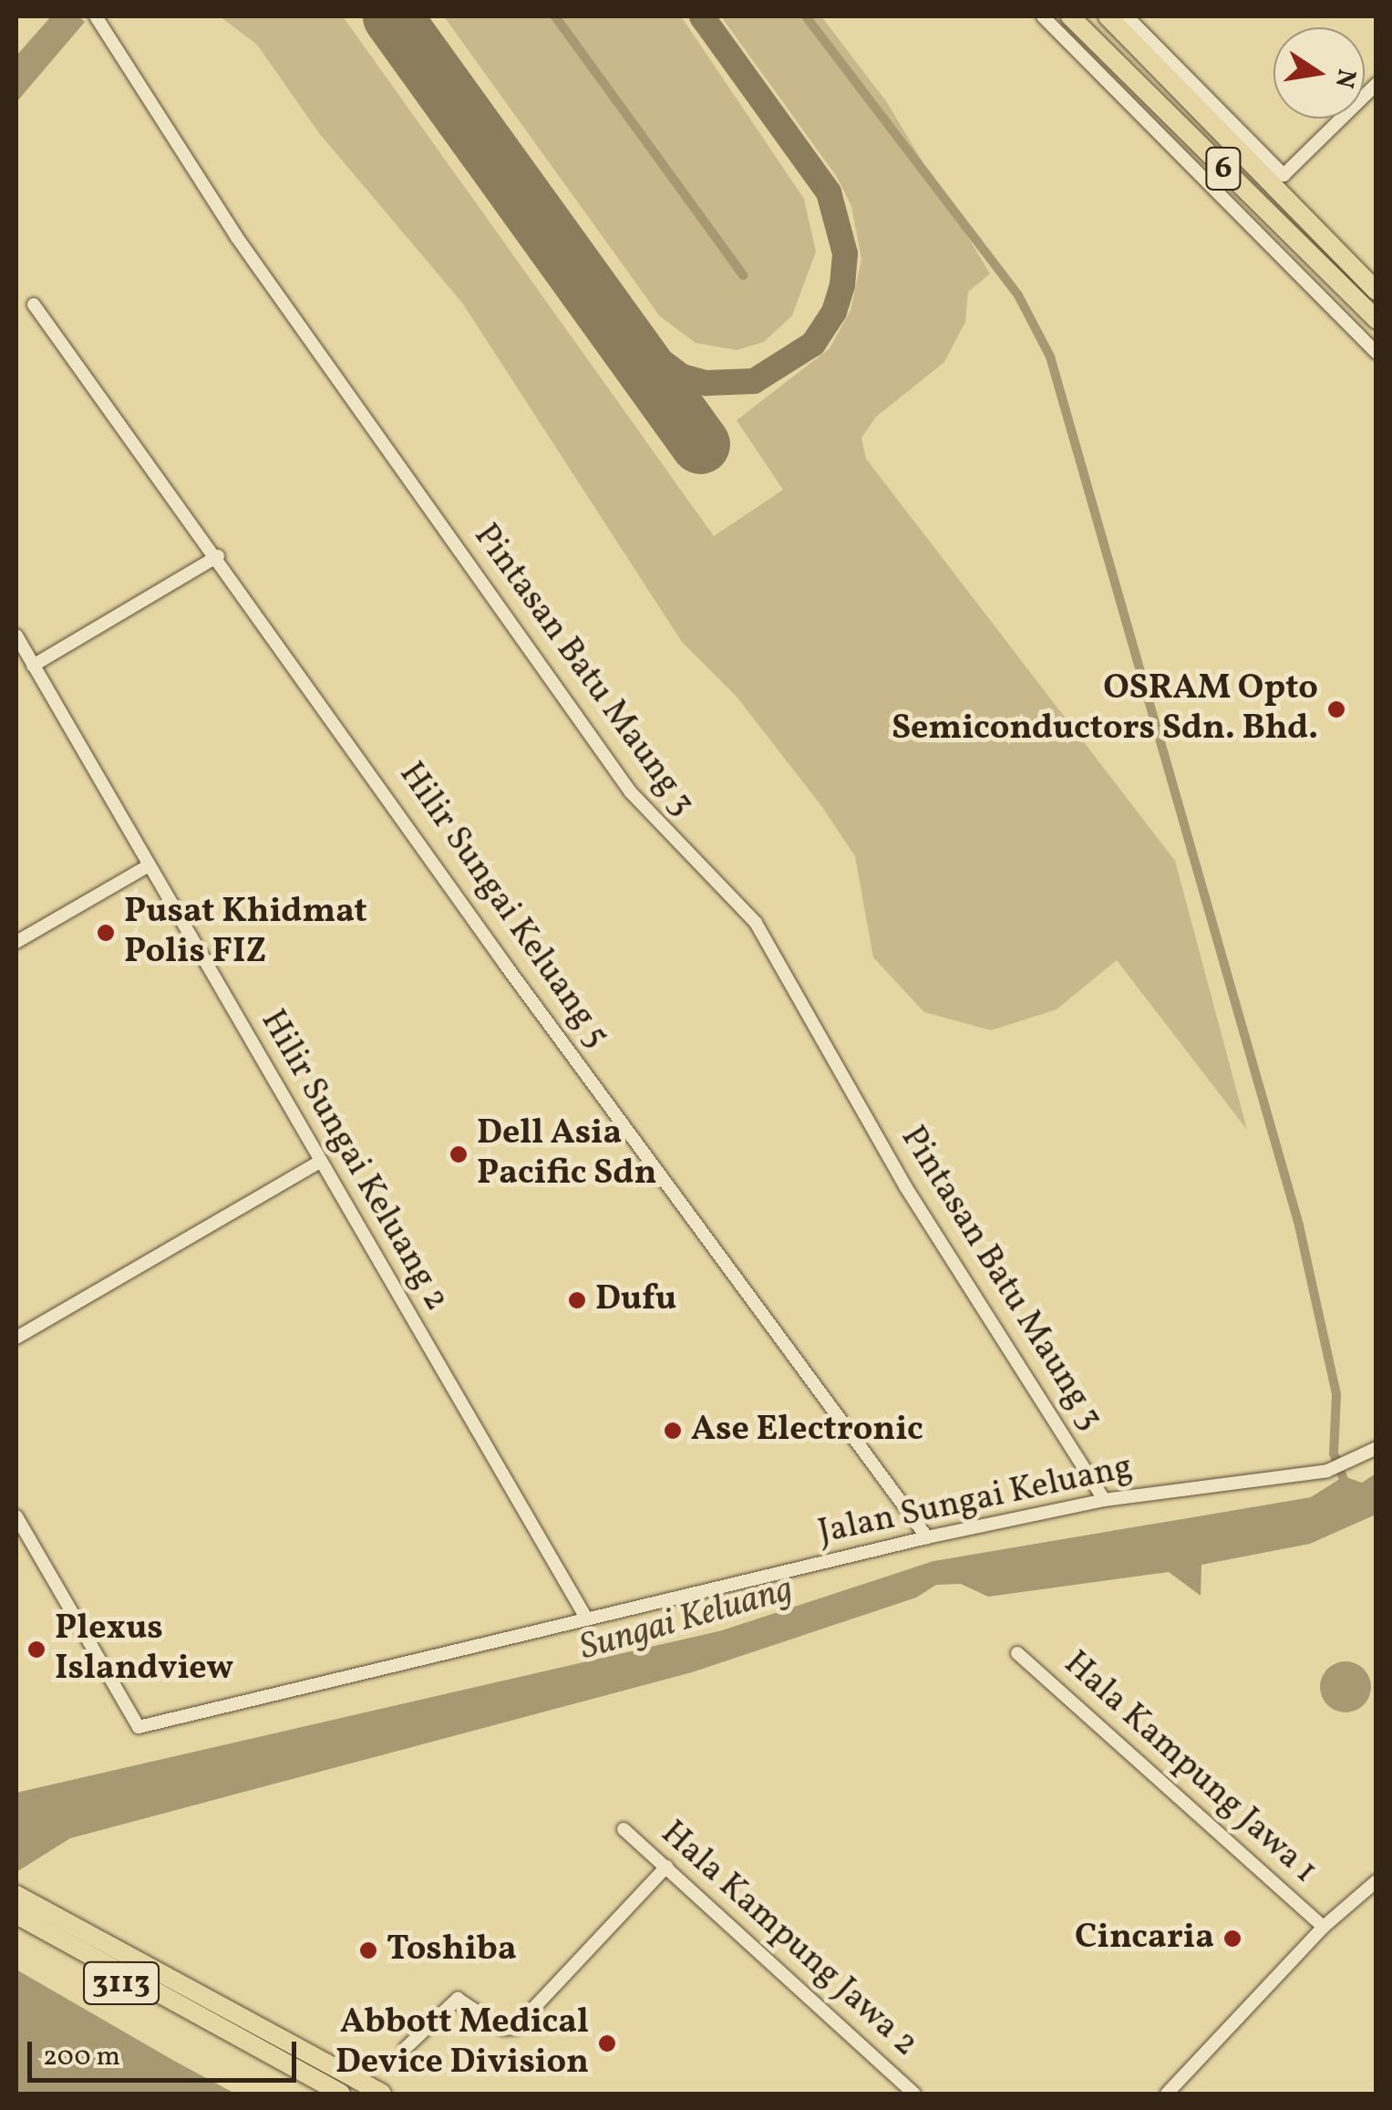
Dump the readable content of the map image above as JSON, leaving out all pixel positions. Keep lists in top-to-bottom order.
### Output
{
  "streets": {
    "highway": ["6", "3113"],
    "street": [
      "Pintasan Batu Maung 3",
      "Hilir Sungai Keluang 5",
      "Hilir Sungai Keluang 2",
      "Jalan Sungai Keluang",
      "Hala Kampung Jawa 1",
      "Hala Kampung Jawa 2"
    ]
  },
  "crossings": [
    ["Pintasan Batu Maung 3", "Jalan Sungai Keluang"],
    ["Hilir Sungai Keluang 5", "Jalan Sungai Keluang"],
    ["Hilir Sungai Keluang 2", "Jalan Sungai Keluang"]
  ],
  "water": ["Sungai Keluang"],
  "places": [
    "OSRAM Opto Semiconductors Sdn. Bhd.",
    "Pusat Khidmat Polis FIZ",
    "Dell Asia Pacific Sdn",
    "Dufu",
    "Ase Electronic",
    "Plexus Islandview",
    "Cincaria",
    "Toshiba",
    "Abbott Medical Device Division"
  ],
  "scale_bar": "200 m",
  "north": "right"
}
